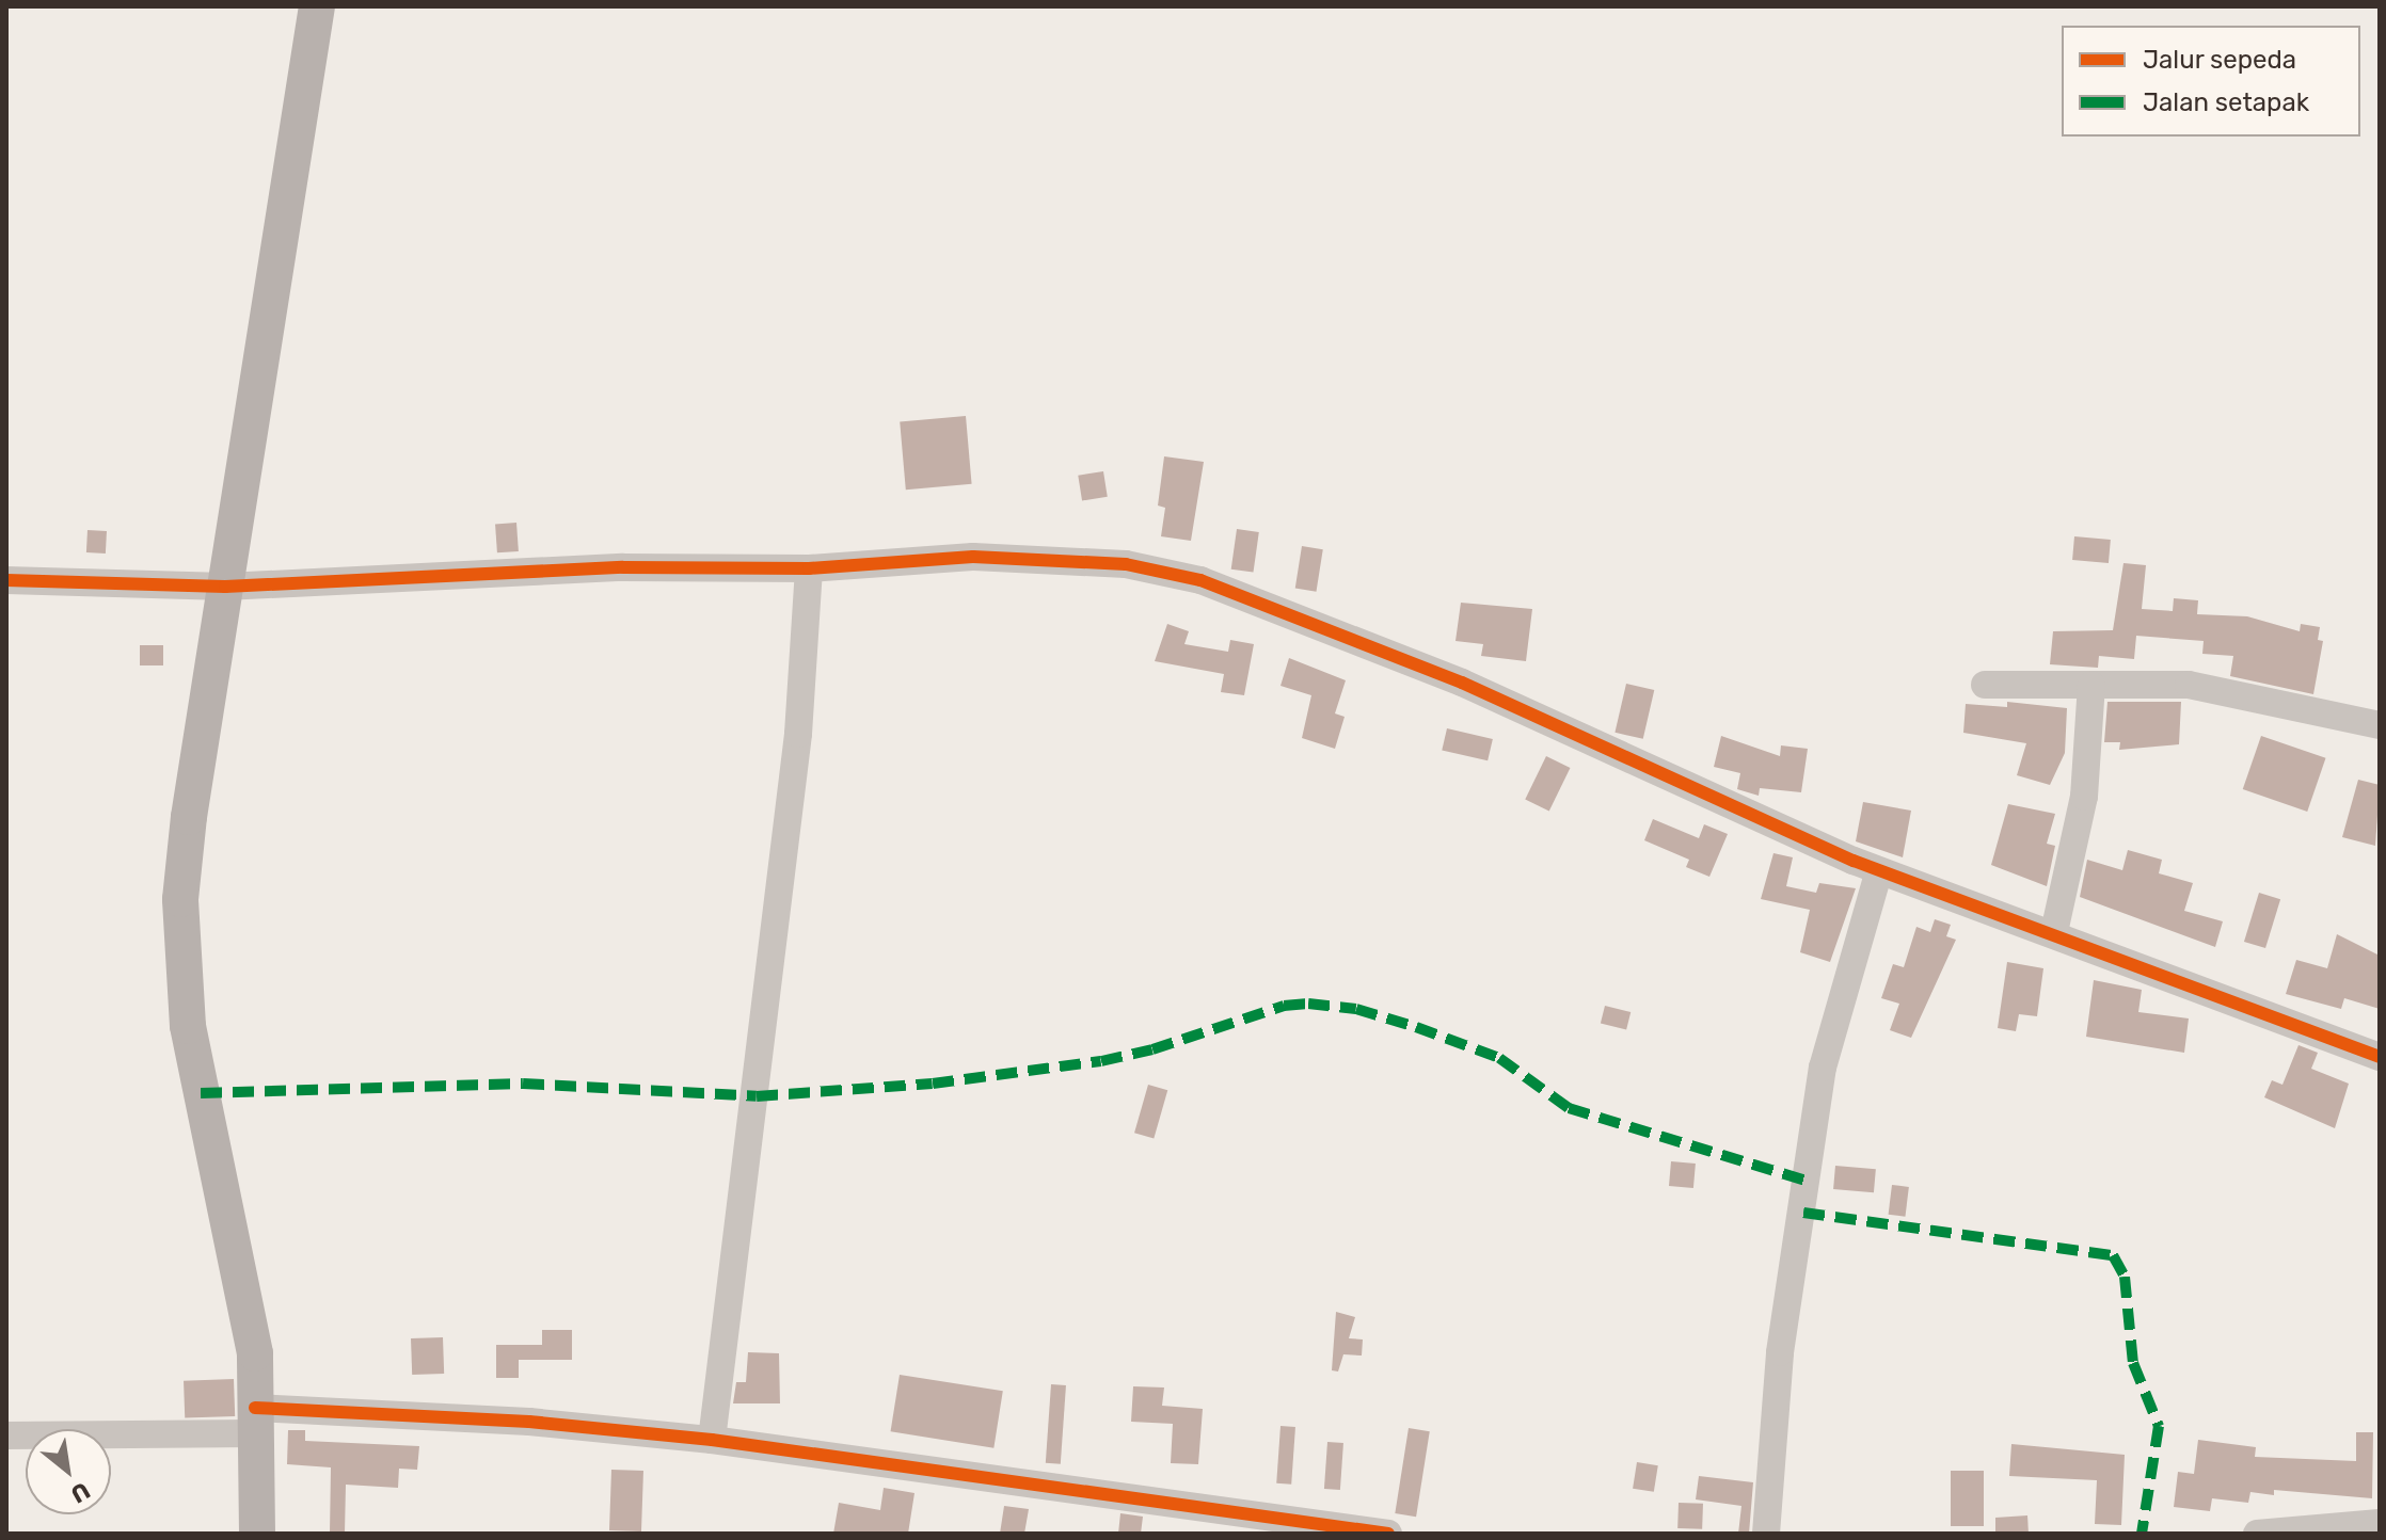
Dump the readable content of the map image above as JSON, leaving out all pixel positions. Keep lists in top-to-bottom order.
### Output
{
  "legend": ["Jalur sepeda", "Jalan setapak"],
  "north": "bottom right"
}
